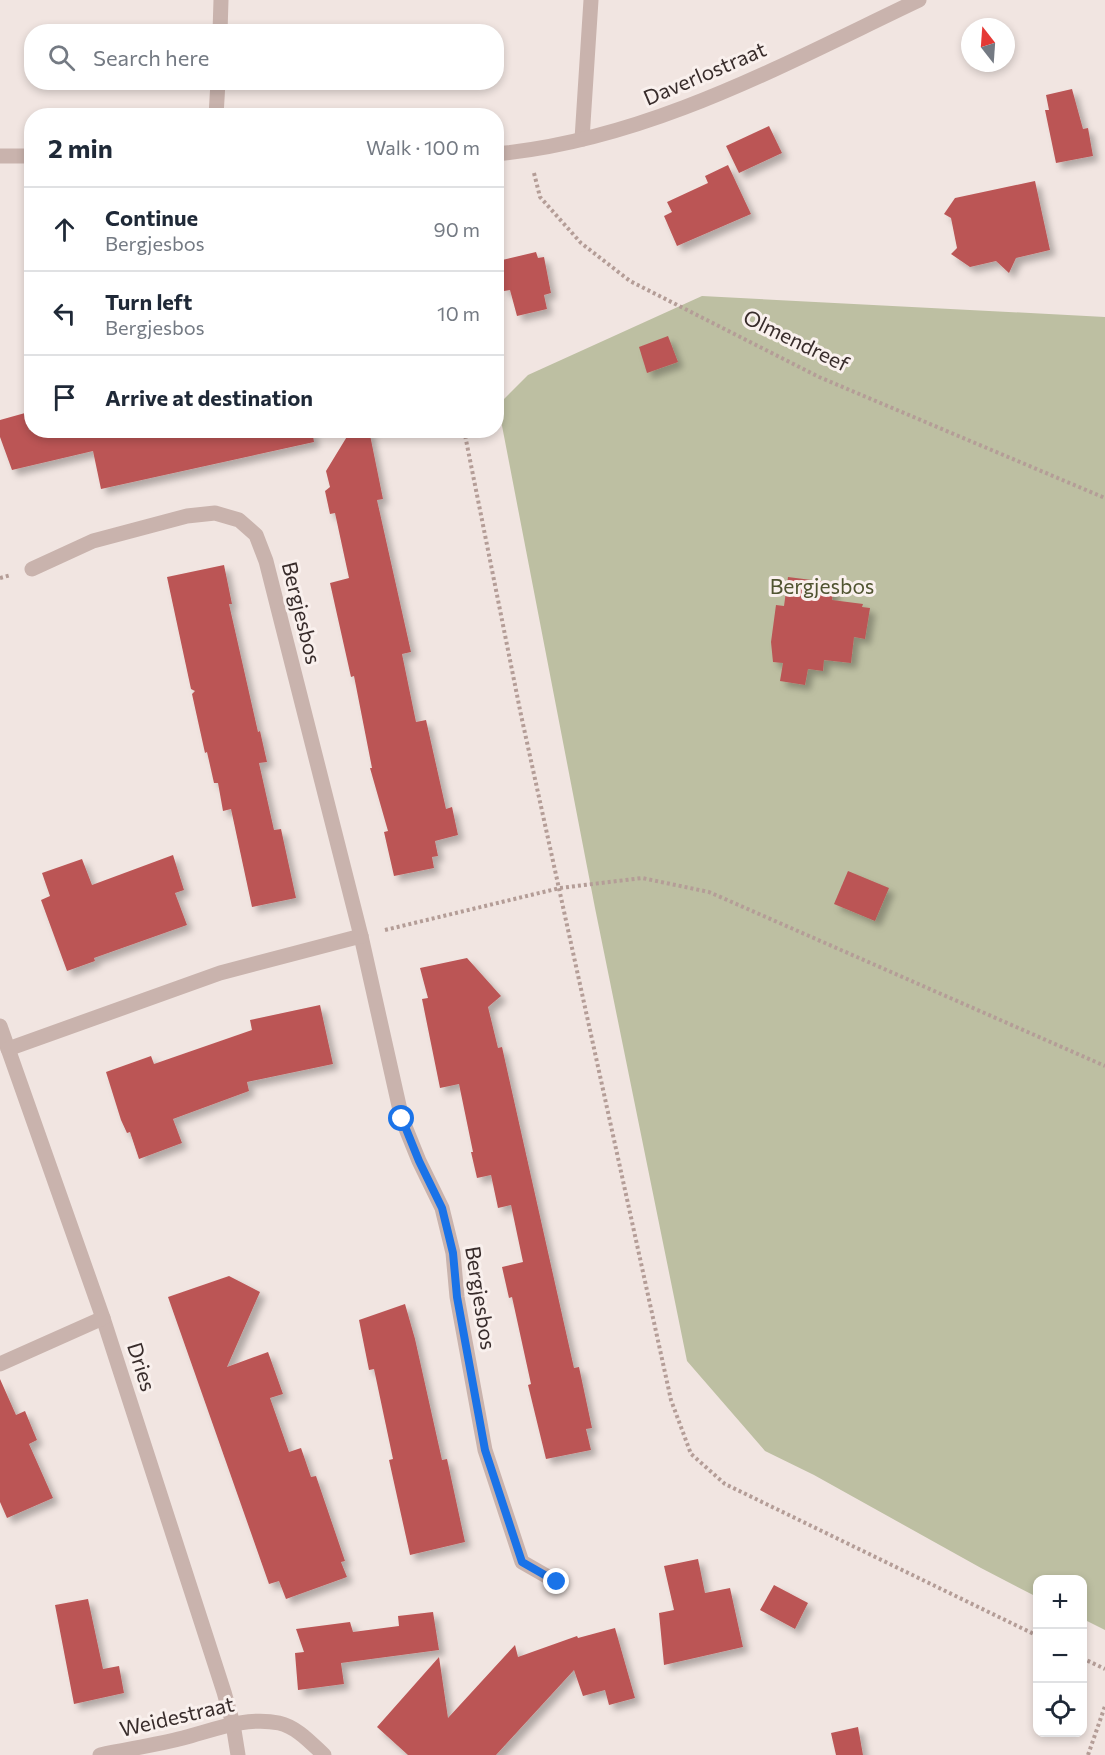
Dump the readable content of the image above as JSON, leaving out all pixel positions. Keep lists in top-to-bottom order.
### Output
{
  "streets": {
    "street": [
      "Daverlostraat",
      "Bergjesbos",
      "Dries",
      "Weidestraat"
    ],
    "path": ["Olmendreef"]
  },
  "crossings": [
    ["Daverlostraat", "Olmendreef"],
    ["Dries", "Weidestraat"]
  ],
  "parks": ["Bergjesbos"],
  "north": "top",
  "page": {
    "search": "Search here",
    "heading": ["2 min", "Walk · 100 m"],
    "list": [
      ["Continue", "Bergjesbos", "90 m"],
      ["Turn left", "Bergjesbos", "10 m"],
      "Arrive at destination"
    ],
    "map_buttons": ["+", "−"]
  }
}
